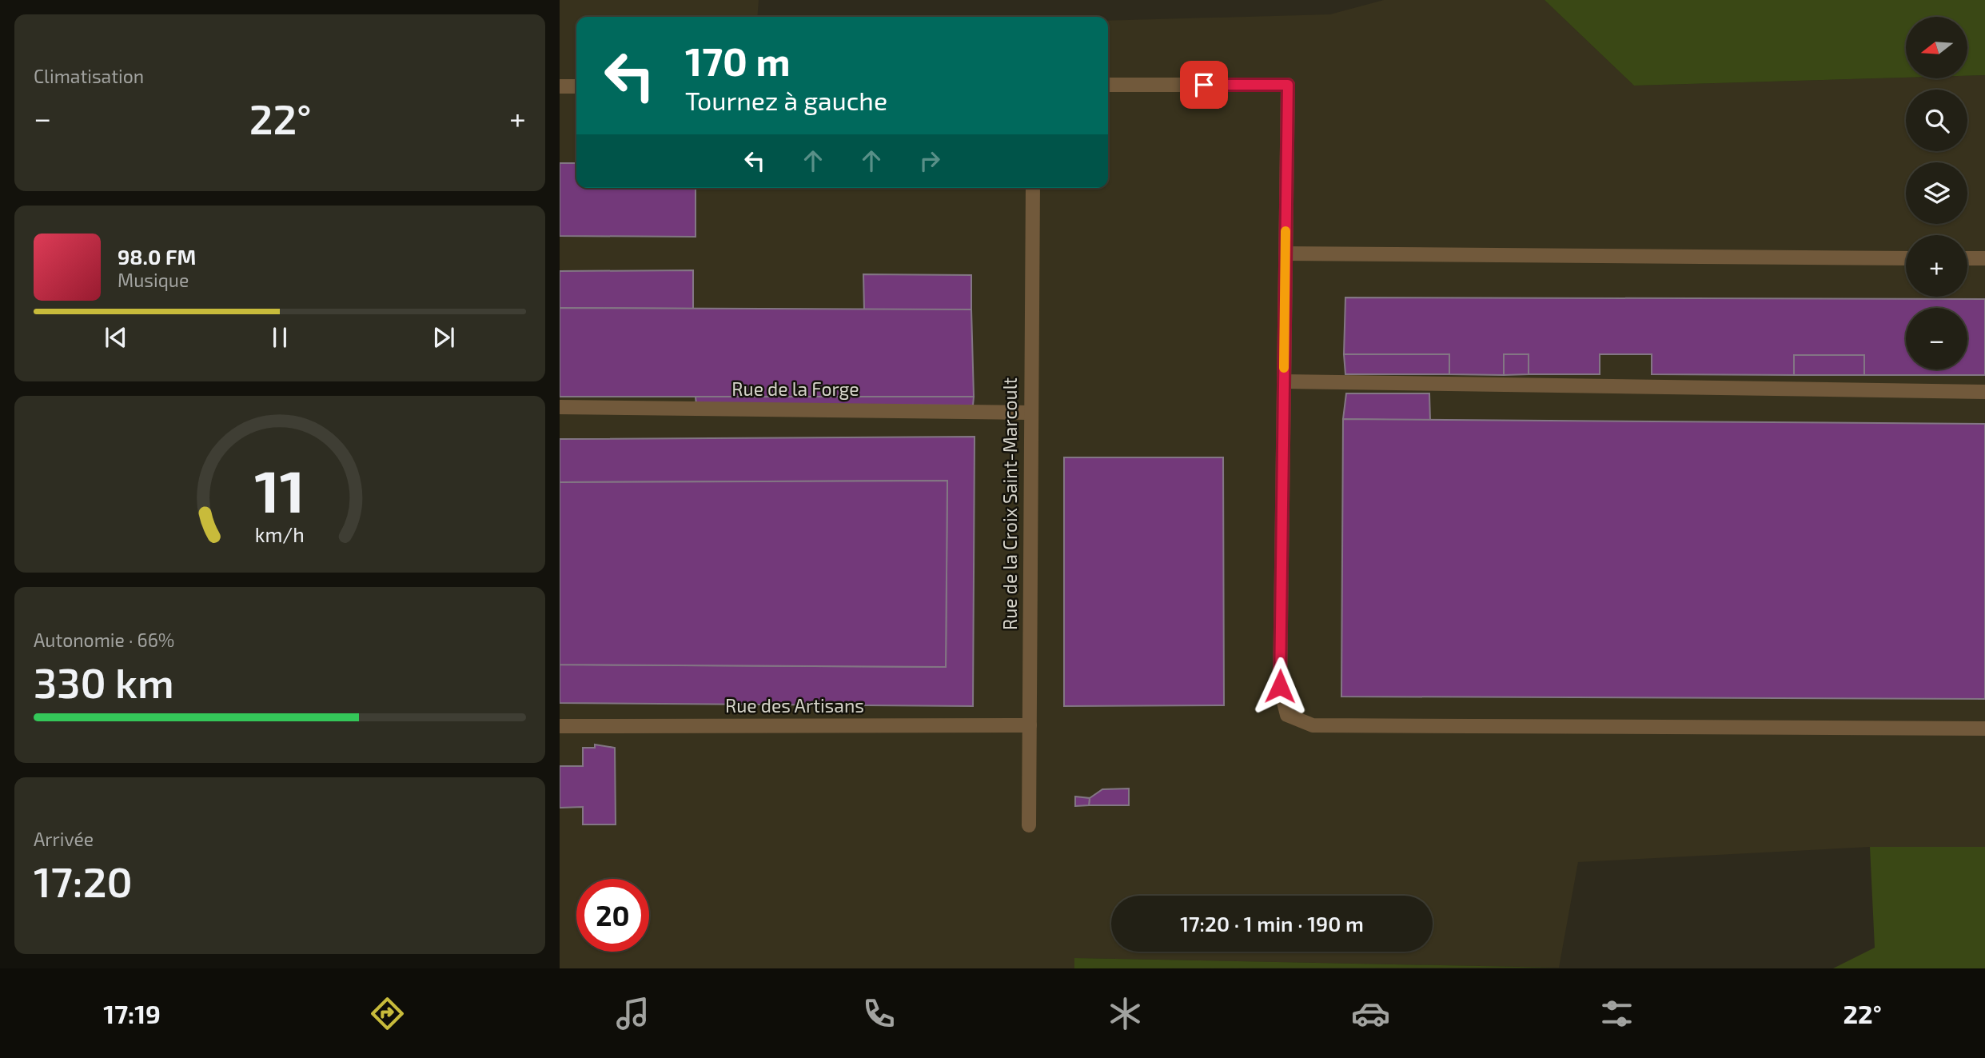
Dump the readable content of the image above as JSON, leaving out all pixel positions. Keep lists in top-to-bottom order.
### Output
{
  "streets": {
    "street": ["Rue de la Forge", "Rue de la Croix Saint-Marcoult", "Rue des Artisans"]
  },
  "crossings": [
    ["Rue de la Forge", "Rue de la Croix Saint-Marcoult"],
    ["Rue de la Croix Saint-Marcoult", "Rue des Artisans"]
  ],
  "north": "left",
  "page": {
    "tile": [
      "Climatisation",
      ["Autonomie · 66%", "330 km"],
      ["Arrivée", "17:20"]
    ],
    "map_buttons": ["+", "−"],
    "turn": ["170 m", "Tournez à gauche"],
    "heat": ["−", "22°", "+"],
    "song": ["98.0 FM", "Musique"],
    "limit": "20",
    "trip": "17:20 · 1 min · 190 m",
    "tabs": ["17:19", "22°"],
    "gauge": ["11", "km/h"]
  }
}
